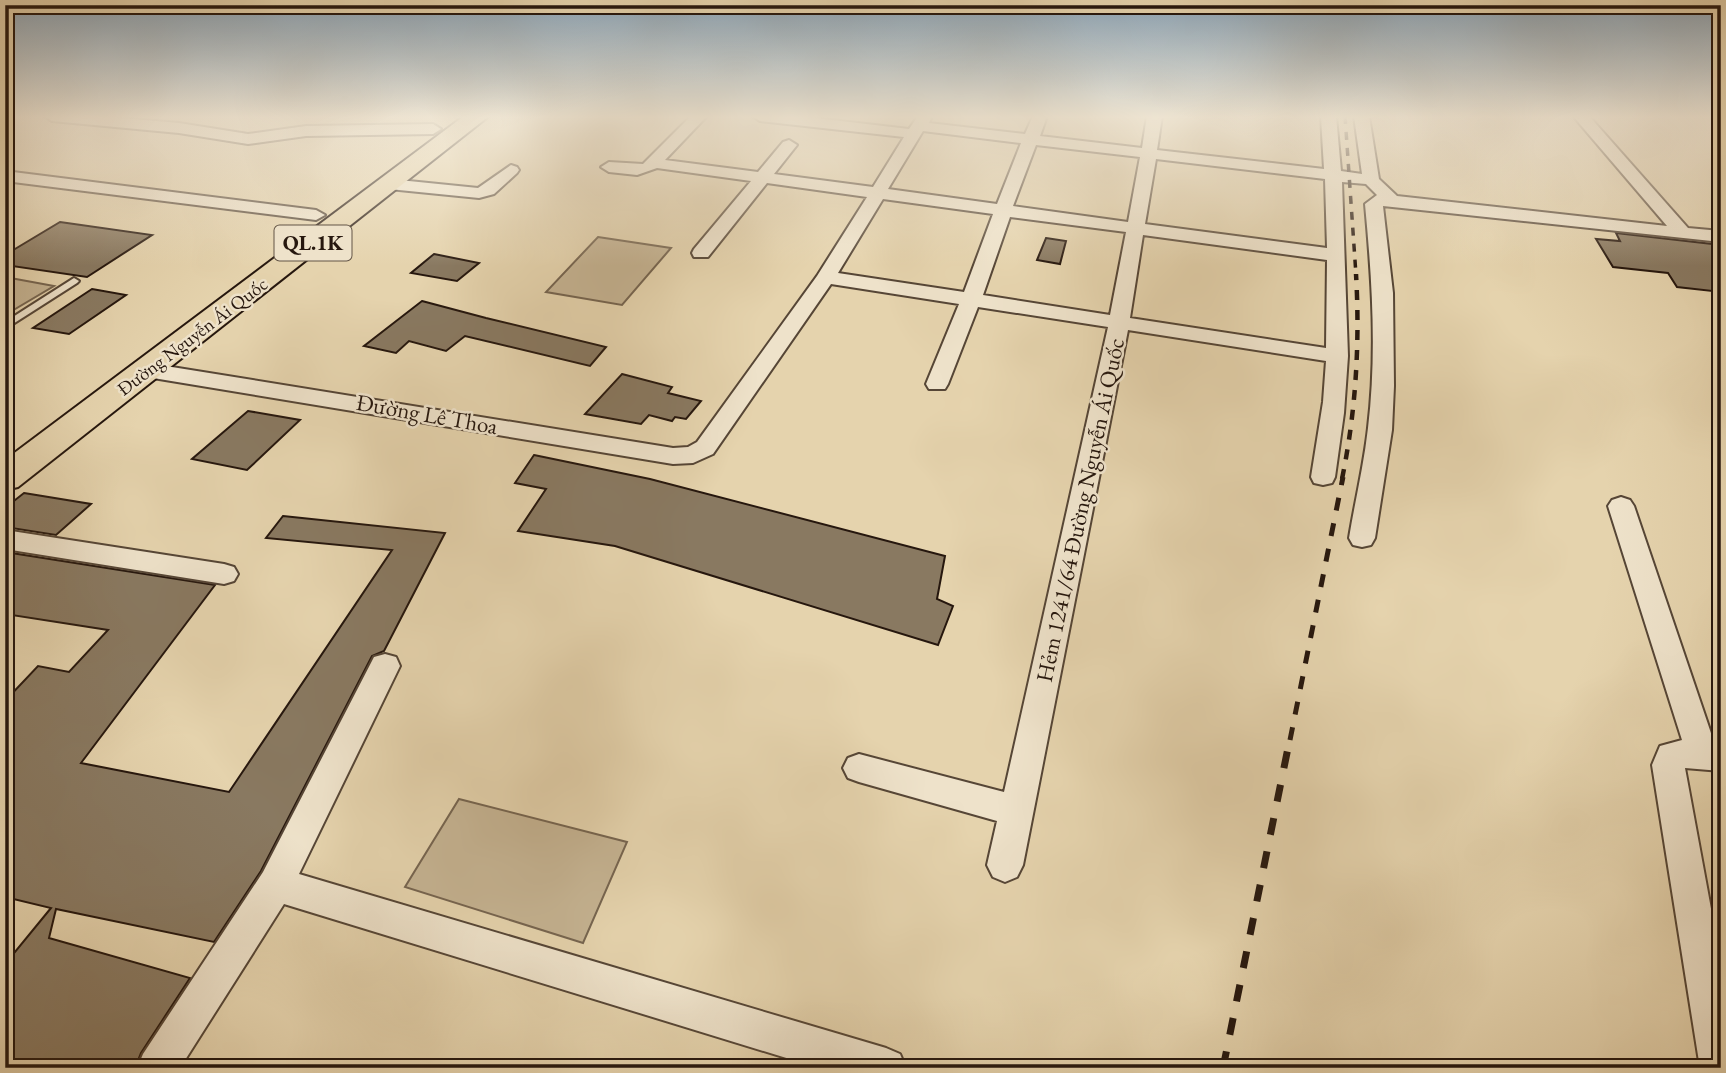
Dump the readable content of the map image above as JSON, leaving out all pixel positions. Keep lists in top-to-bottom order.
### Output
{
  "streets": {
    "main road": ["QL.1K", "Đường Nguyễn Ái Quốc"],
    "street": ["Đường Lê Thoa", "Hẻm 1241/64 Đường Nguyễn Ái Quốc"]
  },
  "crossings": [
    ["Đường Nguyễn Ái Quốc", "Đường Lê Thoa"]
  ]
}
